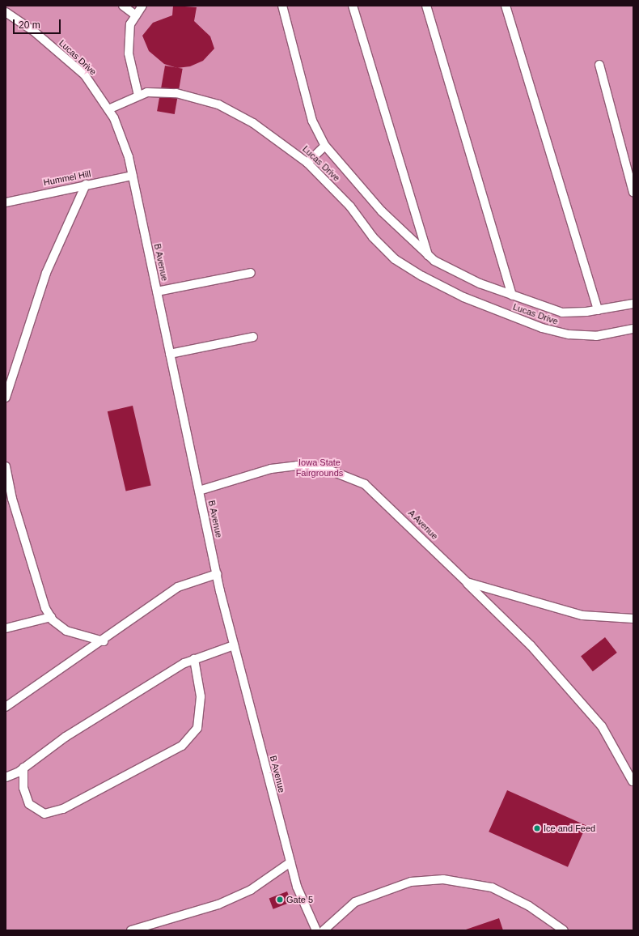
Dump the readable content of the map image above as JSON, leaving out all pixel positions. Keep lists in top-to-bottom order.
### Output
{
  "streets": {
    "lane": [
      "Lucas Drive",
      "Hummel Hill",
      "B Avenue",
      "A Avenue"
    ]
  },
  "crossings": [
    ["Lucas Drive", "B Avenue"],
    ["Hummel Hill", "B Avenue"],
    ["B Avenue", "A Avenue"]
  ],
  "parks": ["Iowa State Fairgrounds"],
  "places": ["Ice and Feed", "Gate 5"],
  "scale_bar": "20 m"
}
